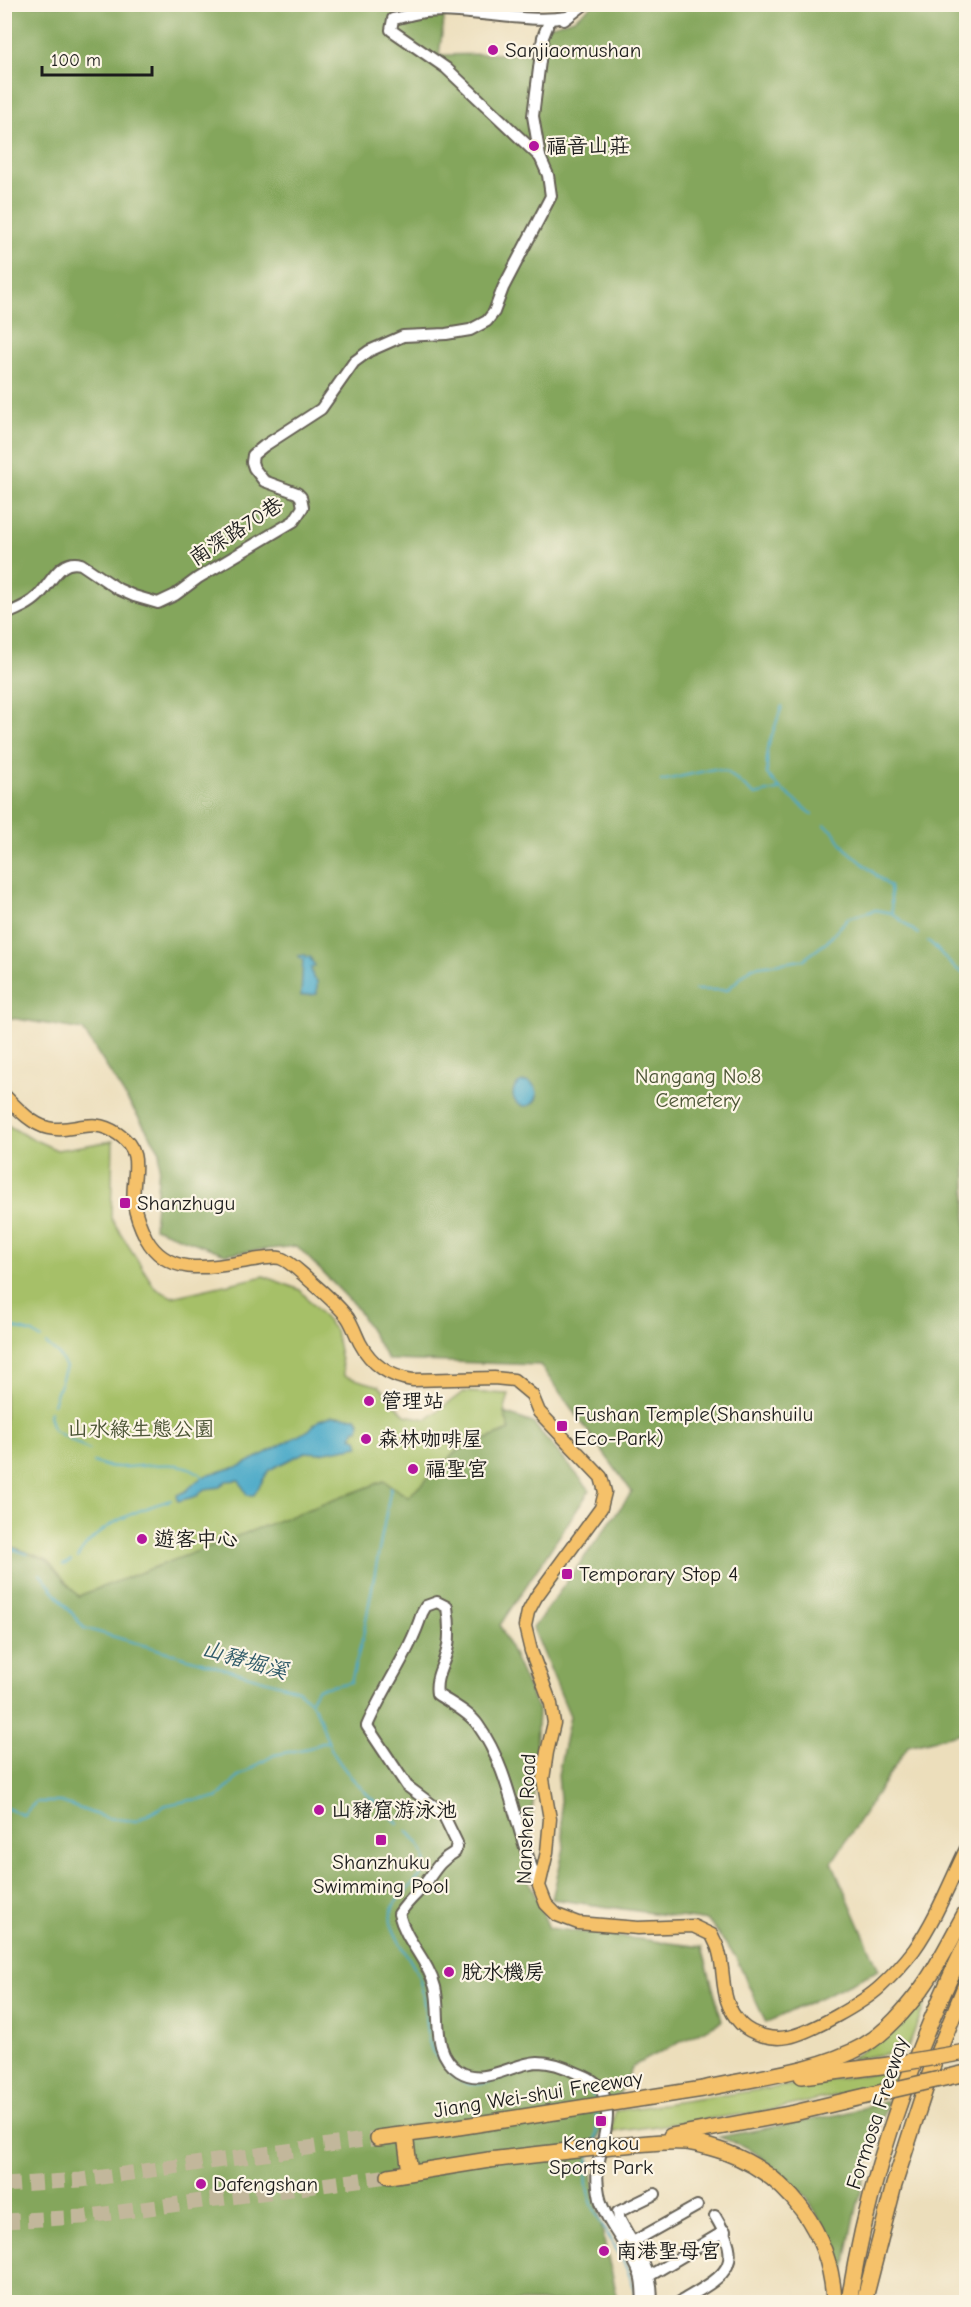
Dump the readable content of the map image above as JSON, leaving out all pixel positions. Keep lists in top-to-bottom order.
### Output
{
  "streets": {
    "highway": ["Jiang Wei-shui Freeway", "Formosa Freeway"],
    "main road": ["Nanshen Road"],
    "street": ["南深路70巷"]
  },
  "water": ["山豬堀溪"],
  "parks": ["Nangang No.8 Cemetery", "山水綠生態公園"],
  "places": {
    "other": [
      "Sanjiaomushan",
      "福音山莊",
      "管理站",
      "森林咖啡屋",
      "福聖宮",
      "遊客中心",
      "山豬窟游泳池",
      "脫水機房",
      "Dafengshan",
      "南港聖母宮"
    ],
    "transit": [
      "Shanzhugu",
      "Fushan Temple(Shanshuilu Eco-Park)",
      "Temporary Stop 4",
      "Shanzhuku Swimming Pool",
      "Kengkou Sports Park"
    ]
  },
  "scale_bar": "100 m"
}
